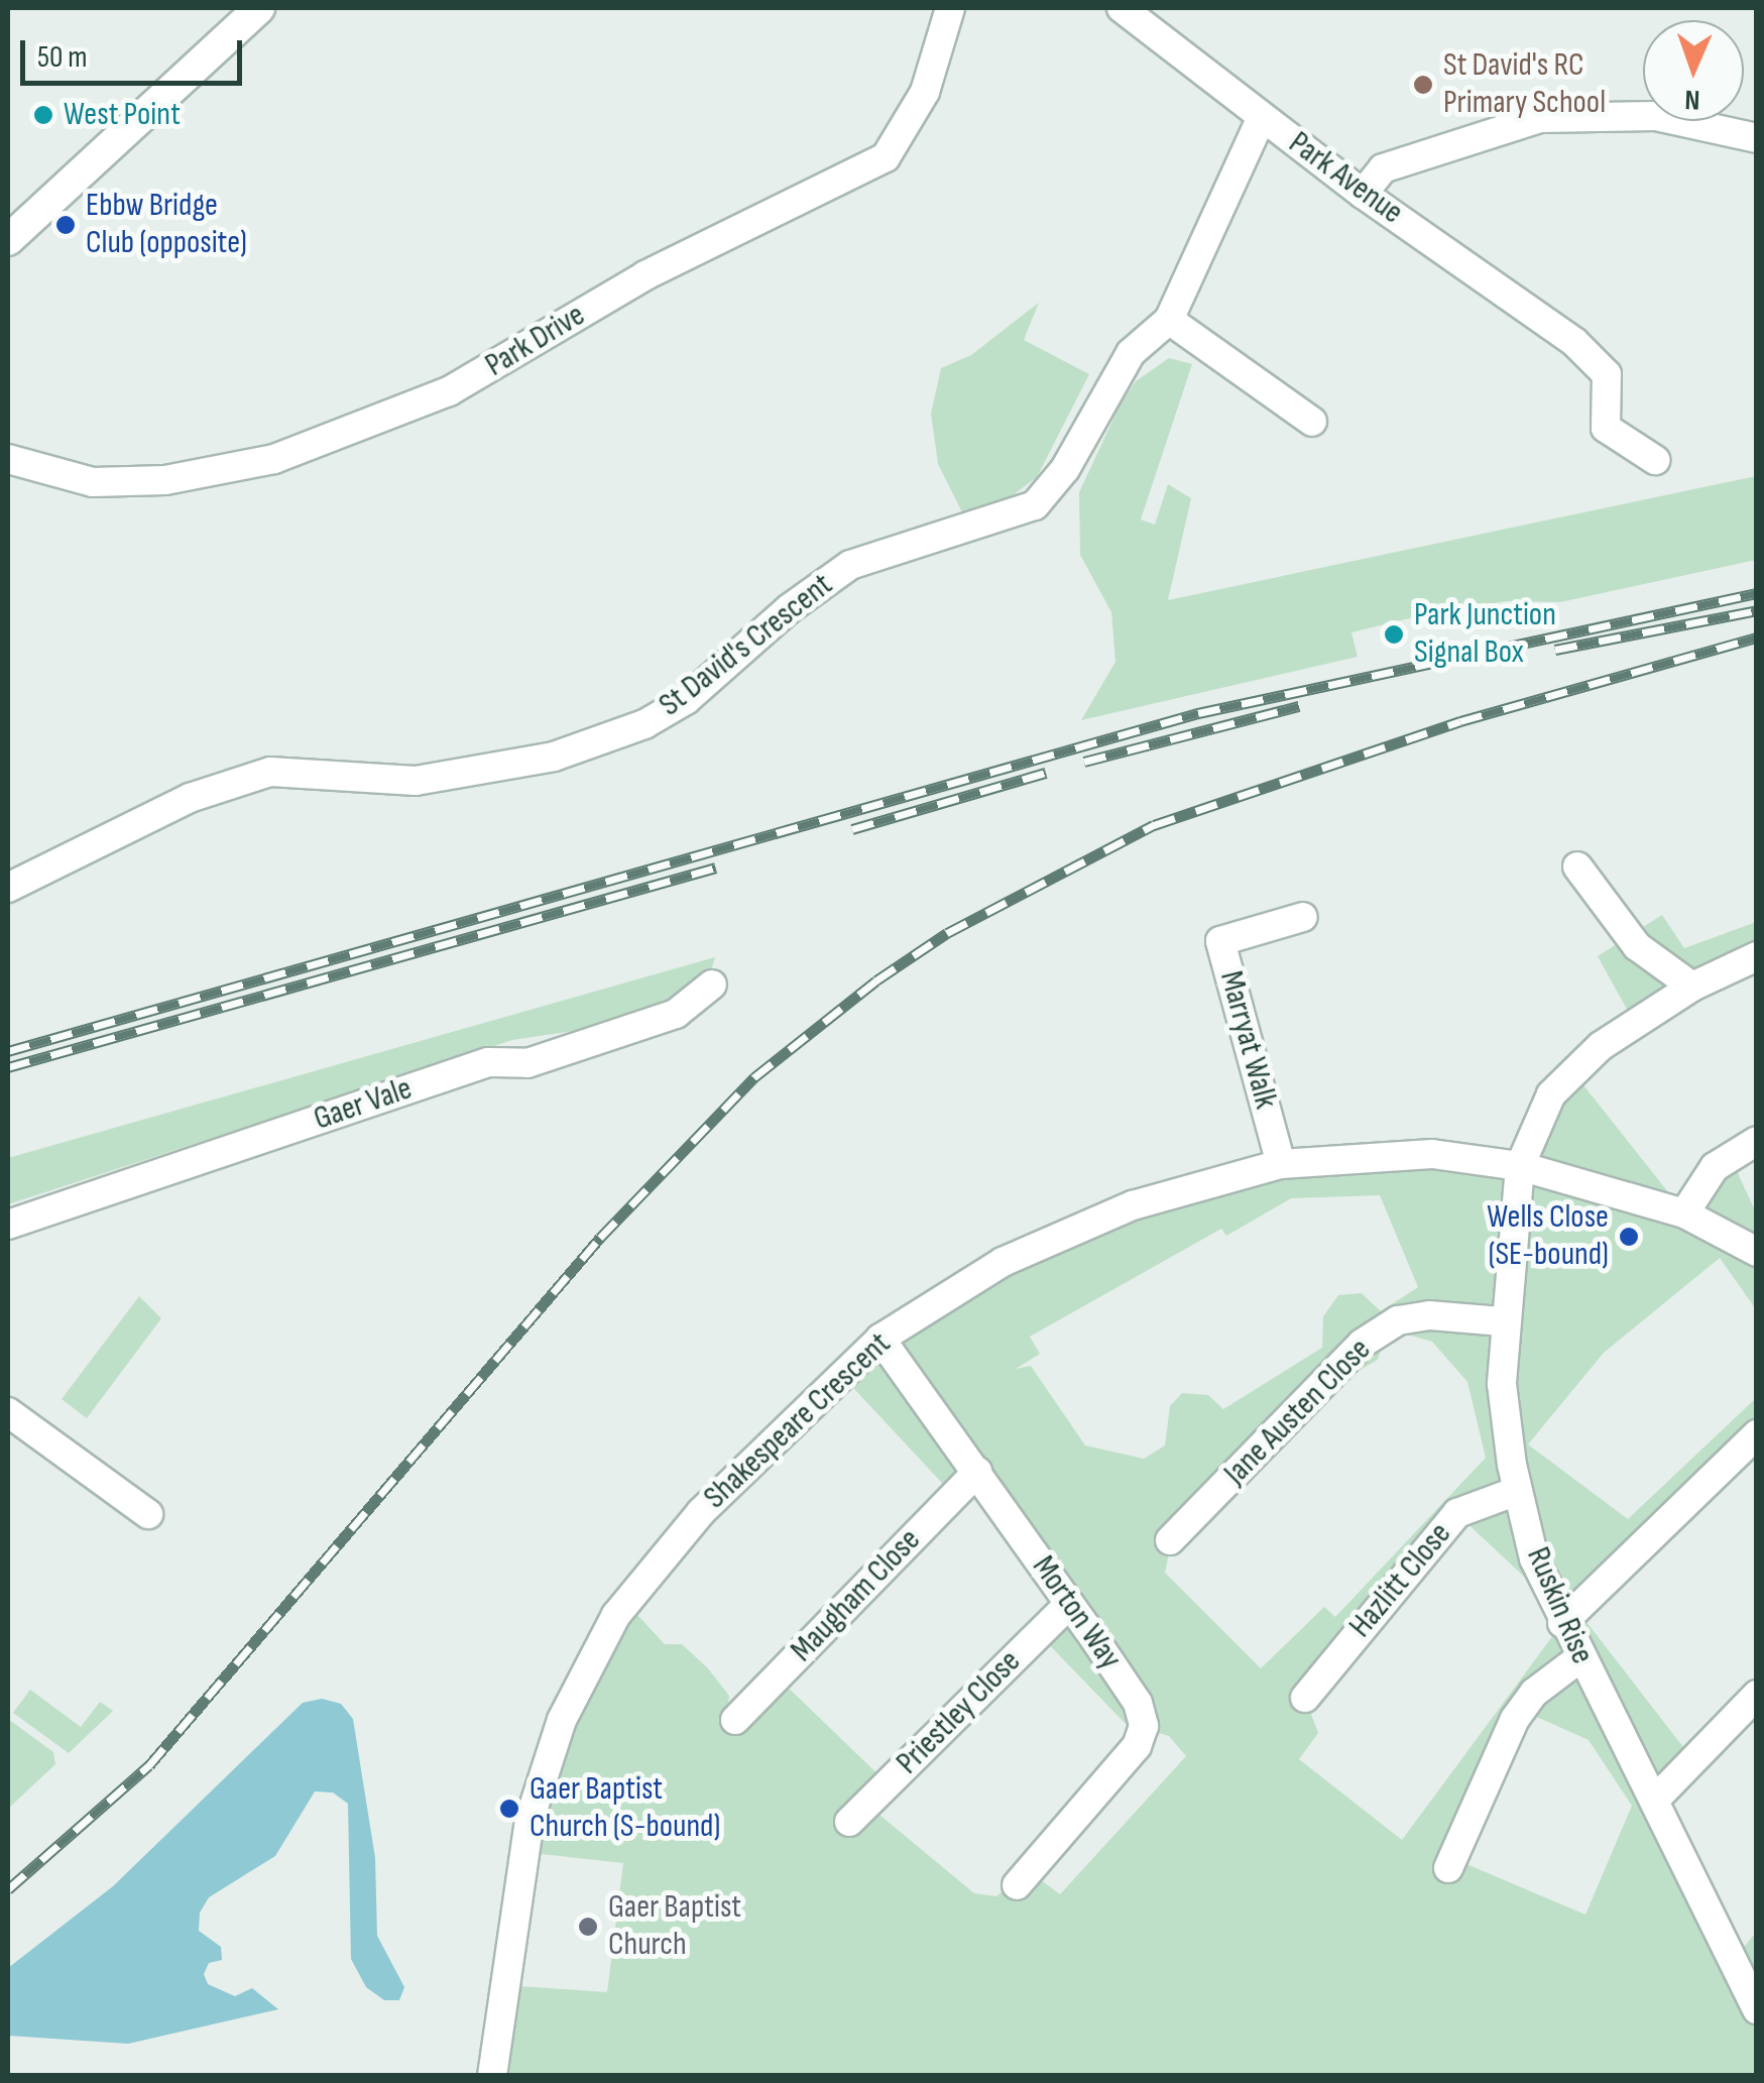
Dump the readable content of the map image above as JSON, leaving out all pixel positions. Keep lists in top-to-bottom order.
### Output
{
  "streets": {
    "street": [
      "Park Avenue",
      "Park Drive",
      "St David's Crescent",
      "Marryat Walk",
      "Gaer Vale",
      "Jane Austen Close",
      "Shakespeare Crescent",
      "Hazlitt Close",
      "Maugham Close",
      "Ruskin Rise",
      "Morton Way",
      "Priestley Close"
    ]
  },
  "crossings": [
    ["Park Avenue", "St David's Crescent"],
    ["Marryat Walk", "Shakespeare Crescent"],
    ["Jane Austen Close", "Ruskin Rise"],
    ["Shakespeare Crescent", "Ruskin Rise"],
    ["Shakespeare Crescent", "Morton Way"],
    ["Hazlitt Close", "Ruskin Rise"],
    ["Maugham Close", "Morton Way"],
    ["Morton Way", "Priestley Close"]
  ],
  "places": [
    "St David's RC Primary School",
    "West Point",
    "Ebbw Bridge Club (opposite)",
    "Park Junction Signal Box",
    "Wells Close (SE-bound)",
    "Gaer Baptist Church (S-bound)",
    "Gaer Baptist Church"
  ],
  "scale_bar": "50 m",
  "north": "bottom"
}
